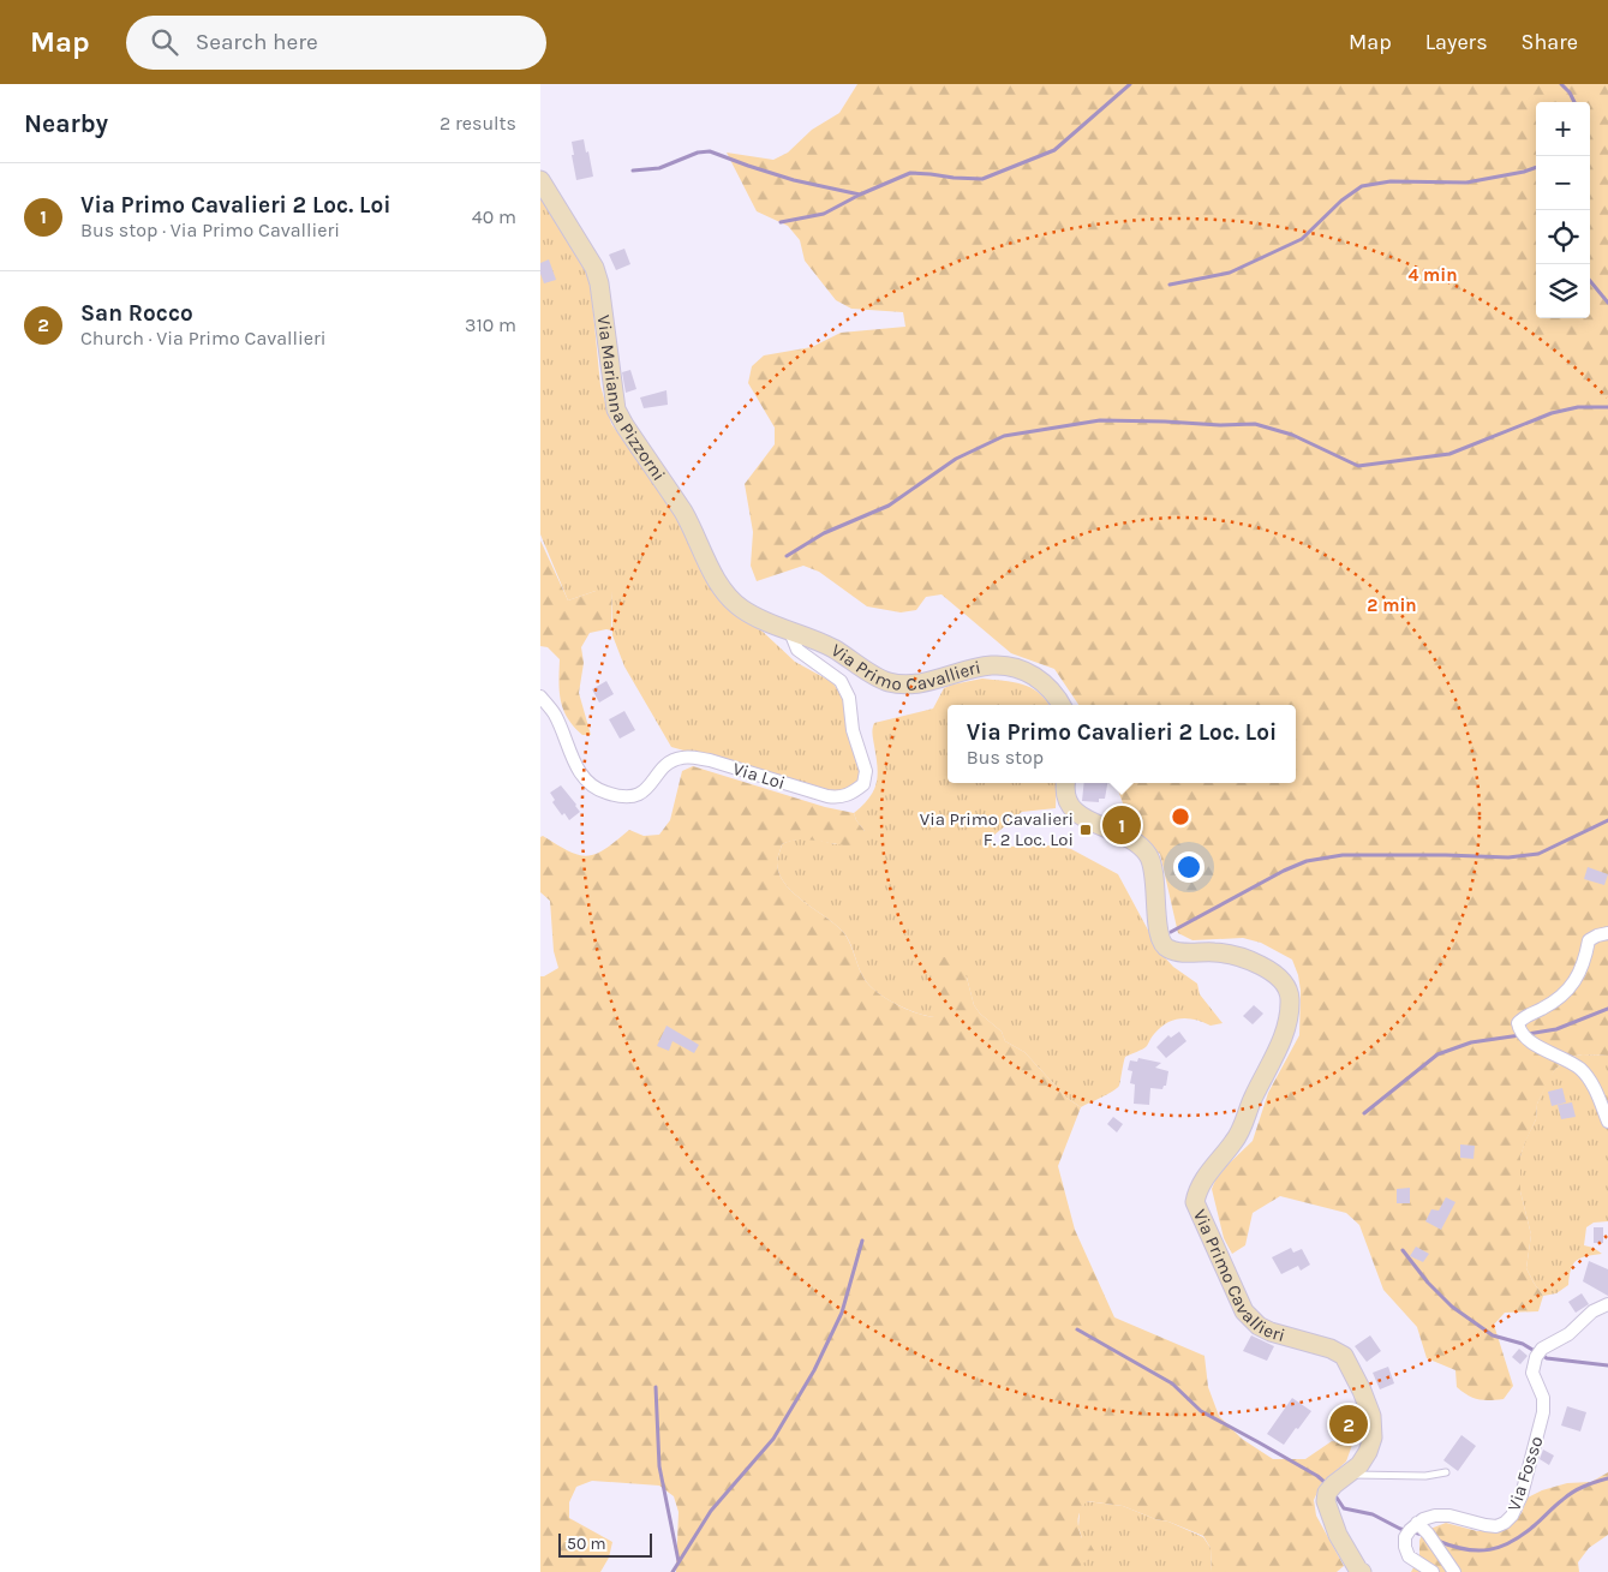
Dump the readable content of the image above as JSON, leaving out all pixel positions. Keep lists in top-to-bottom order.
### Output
{
  "streets": {
    "main road": ["Via Marianna Pizzorni", "Via Primo Cavallieri"],
    "street": ["Via Loi", "Via Fosso"]
  },
  "crossings": [
    ["Via Marianna Pizzorni", "Via Primo Cavallieri"],
    ["Via Primo Cavallieri", "Via Loi"]
  ],
  "places": {
    "transit": ["Via Primo Cavalieri F. 2 Loc. Loi"]
  },
  "scale_bar": "50 m",
  "page": {
    "header": "Map",
    "search": "Search here",
    "nav": ["Map", "Layers", "Share"],
    "heading": ["Nearby", "2 results"],
    "map_buttons": ["+", "−"],
    "list": [
      {
        "mark": "1",
        "name": "Via Primo Cavalieri 2 Loc. Loi",
        "note": "Bus stop · Via Primo Cavallieri",
        "value": "40 m"
      },
      {
        "mark": "2",
        "name": "San Rocco",
        "note": "Church · Via Primo Cavallieri",
        "value": "310 m"
      }
    ],
    "popup": ["Via Primo Cavalieri 2 Loc. Loi", "Bus stop"],
    "pins": ["1", "2"],
    "scale": "50 m"
  },
  "rings": ["4 min", "2 min"]
}
